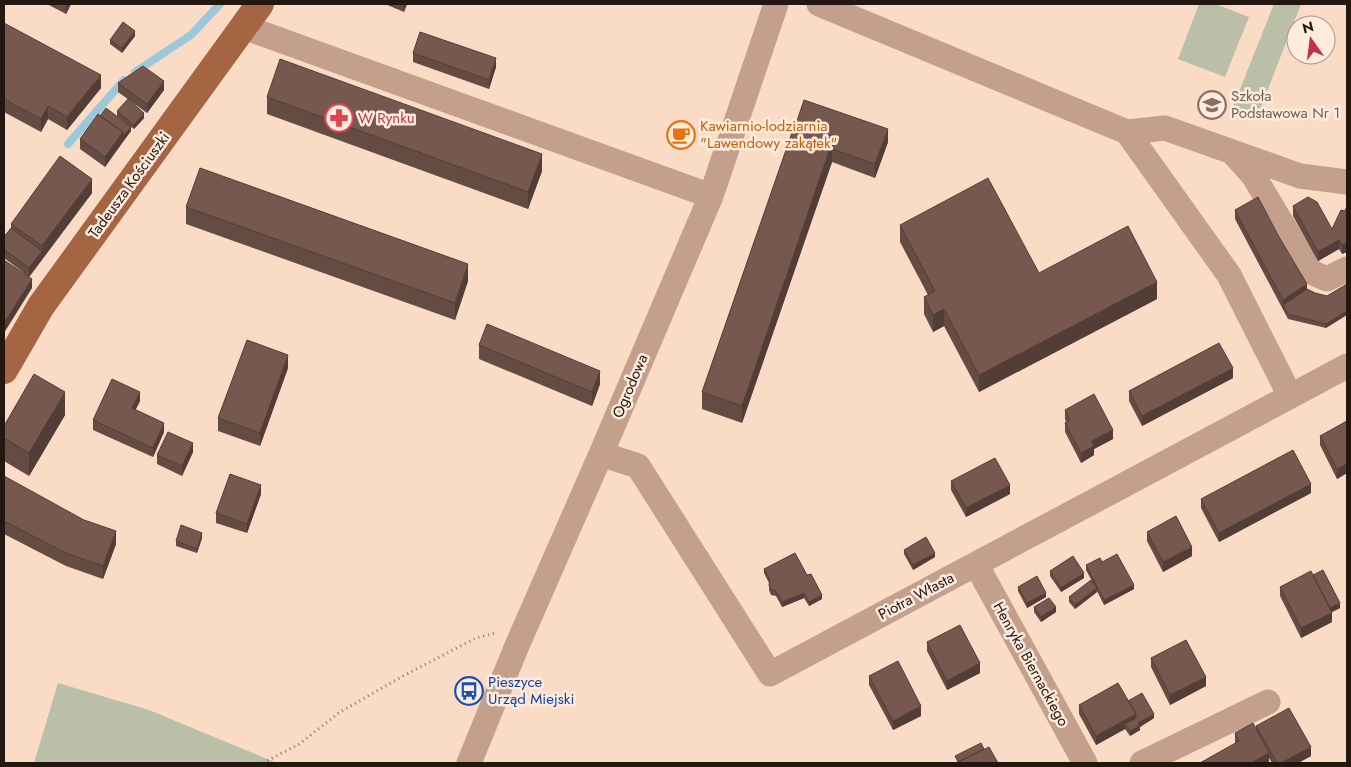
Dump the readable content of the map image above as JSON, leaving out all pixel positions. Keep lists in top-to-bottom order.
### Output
{
  "streets": {
    "main road": ["Tadeusza Kościuszki"],
    "street": ["Ogrodowa", "Piotra Własta", "Henryka Biernackiego"]
  },
  "crossings": [
    ["Ogrodowa", "Piotra Własta"],
    ["Piotra Własta", "Henryka Biernackiego"]
  ],
  "places": {
    "school or university": ["Szkoła Podstawowa Nr 1"],
    "pharmacy": ["W Rynku"],
    "cafe": ["Kawiarnio-lodziarnia \"Lawendowy zakątek\""],
    "bus stop": ["Pieszyce Urząd Miejski"]
  },
  "north": "top"
}
